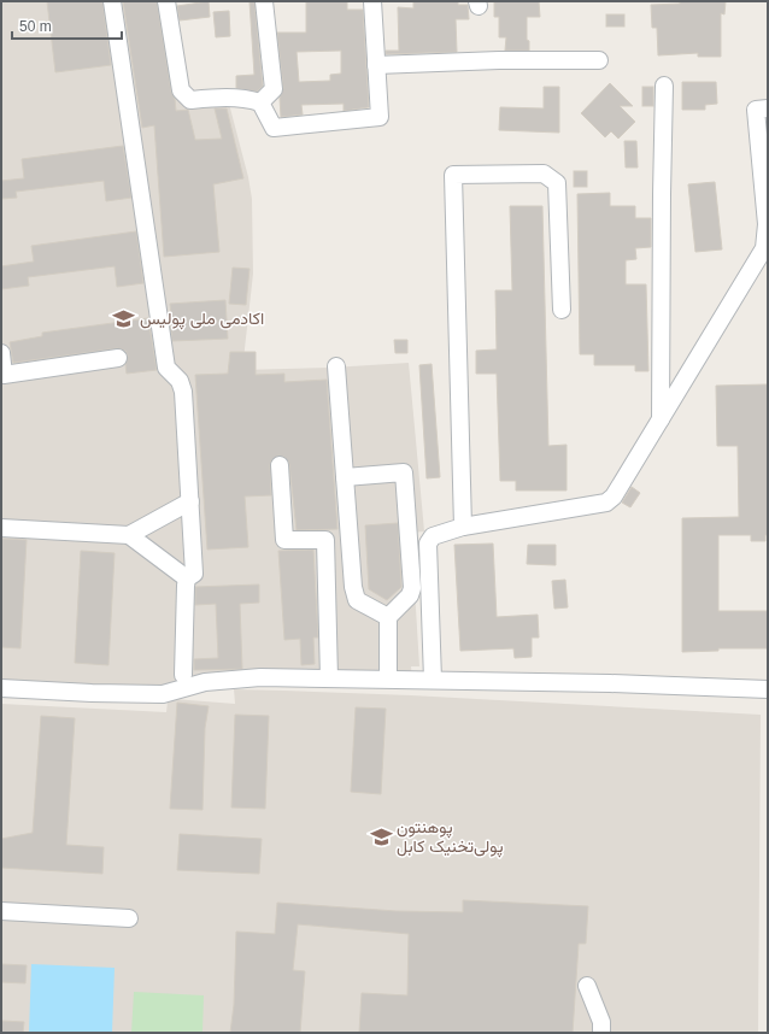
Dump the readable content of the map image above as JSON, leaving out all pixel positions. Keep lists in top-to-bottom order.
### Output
{
  "places": {
    "school or university": ["اکادمی ملی پولیس", "پوهنتون پولی‌تخنیک کابل"]
  },
  "scale_bar": "50 m"
}
